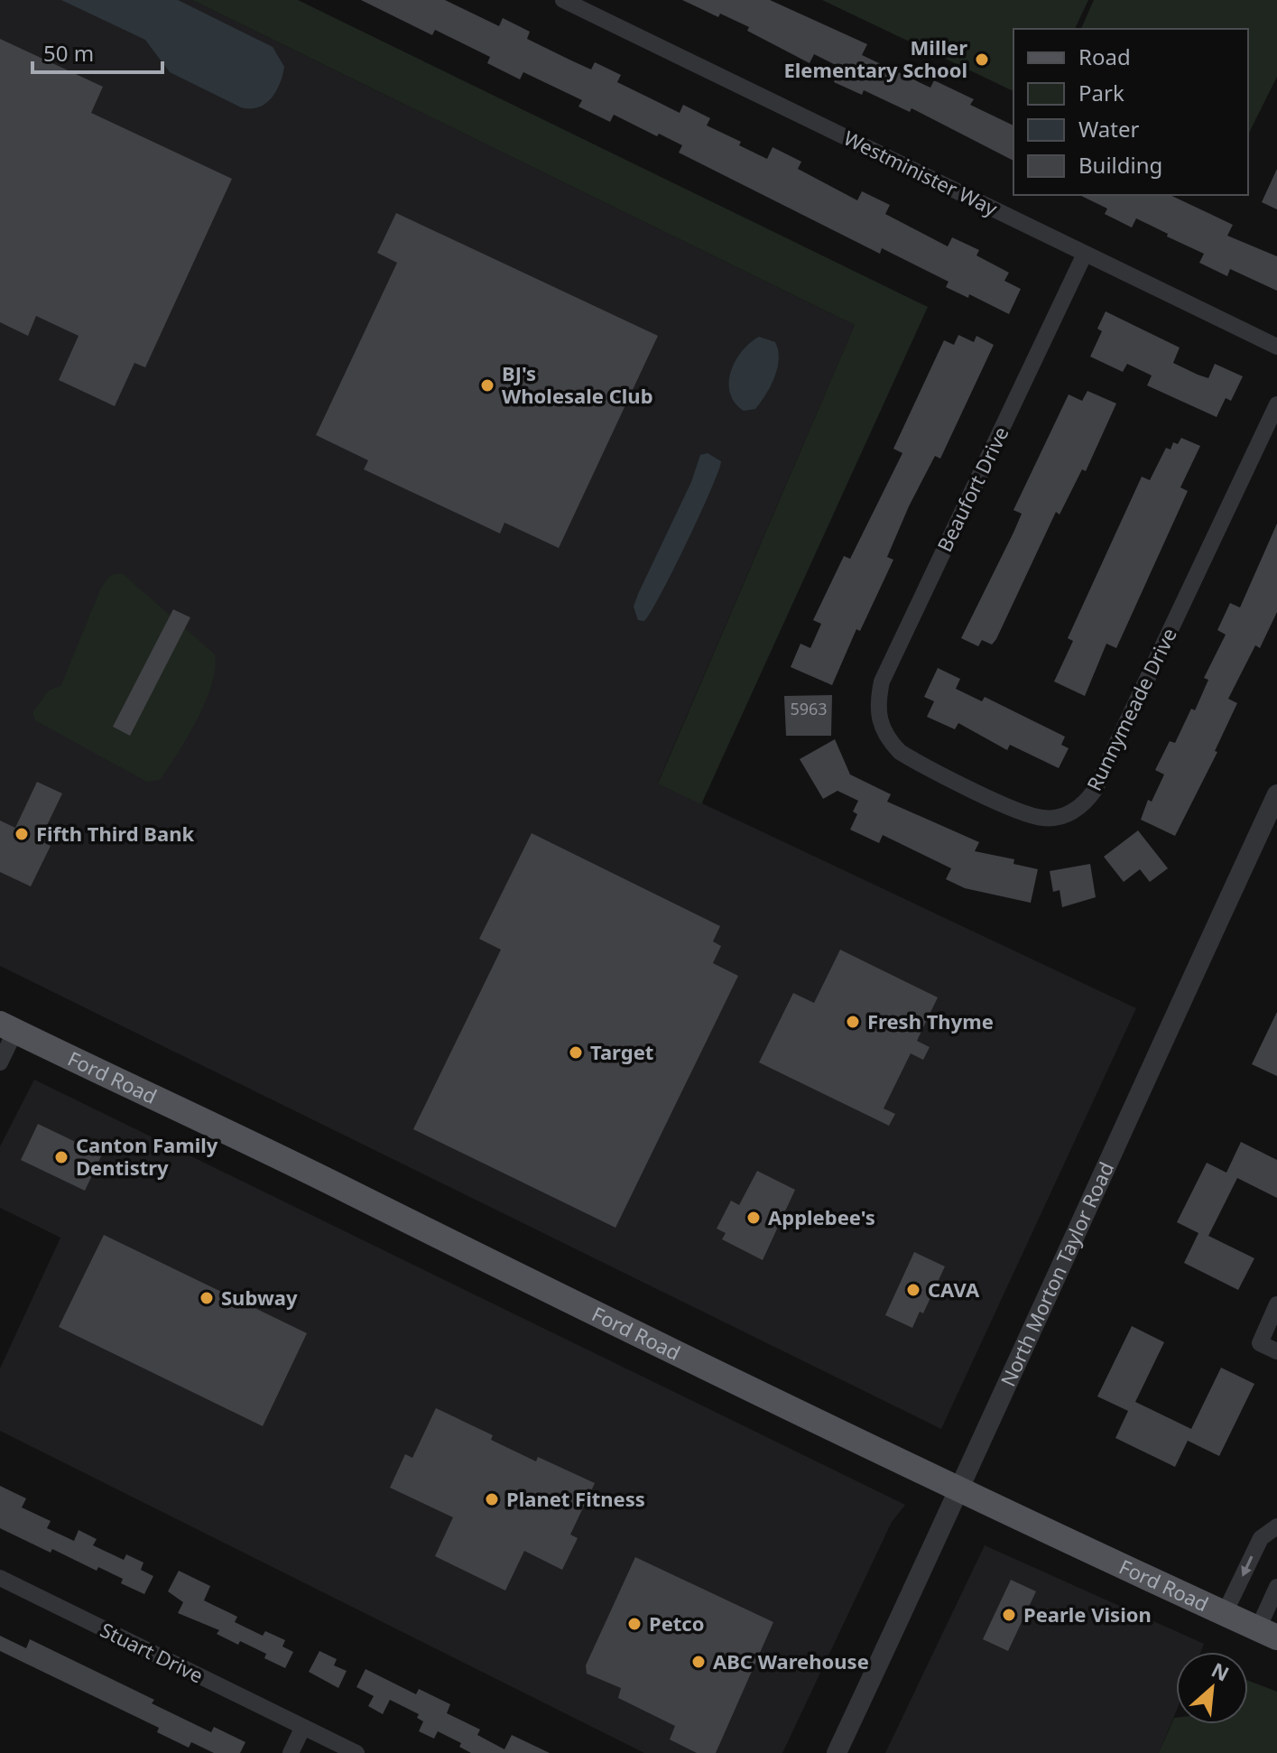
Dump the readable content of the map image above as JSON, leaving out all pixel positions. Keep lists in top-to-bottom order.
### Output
{
  "streets": {
    "main road": ["Ford Road"],
    "street": [
      "Westminister Way",
      "Beaufort Drive",
      "Runnymeade Drive",
      "North Morton Taylor Road",
      "Stuart Drive"
    ]
  },
  "crossings": [
    ["Westminister Way", "Beaufort Drive"],
    ["Beaufort Drive", "Runnymeade Drive"],
    ["Ford Road", "North Morton Taylor Road"]
  ],
  "places": [
    "Miller Elementary School",
    "BJ's Wholesale Club",
    "Fifth Third Bank",
    "Fresh Thyme",
    "Target",
    "Canton Family Dentistry",
    "Applebee's",
    "CAVA",
    "Subway",
    "Planet Fitness",
    "Pearle Vision",
    "Petco",
    "ABC Warehouse"
  ],
  "house_numbers": ["5963"],
  "legend": [
    "Road",
    "Park",
    "Water",
    "Building"
  ],
  "scale_bar": "50 m",
  "north": "top right"
}
